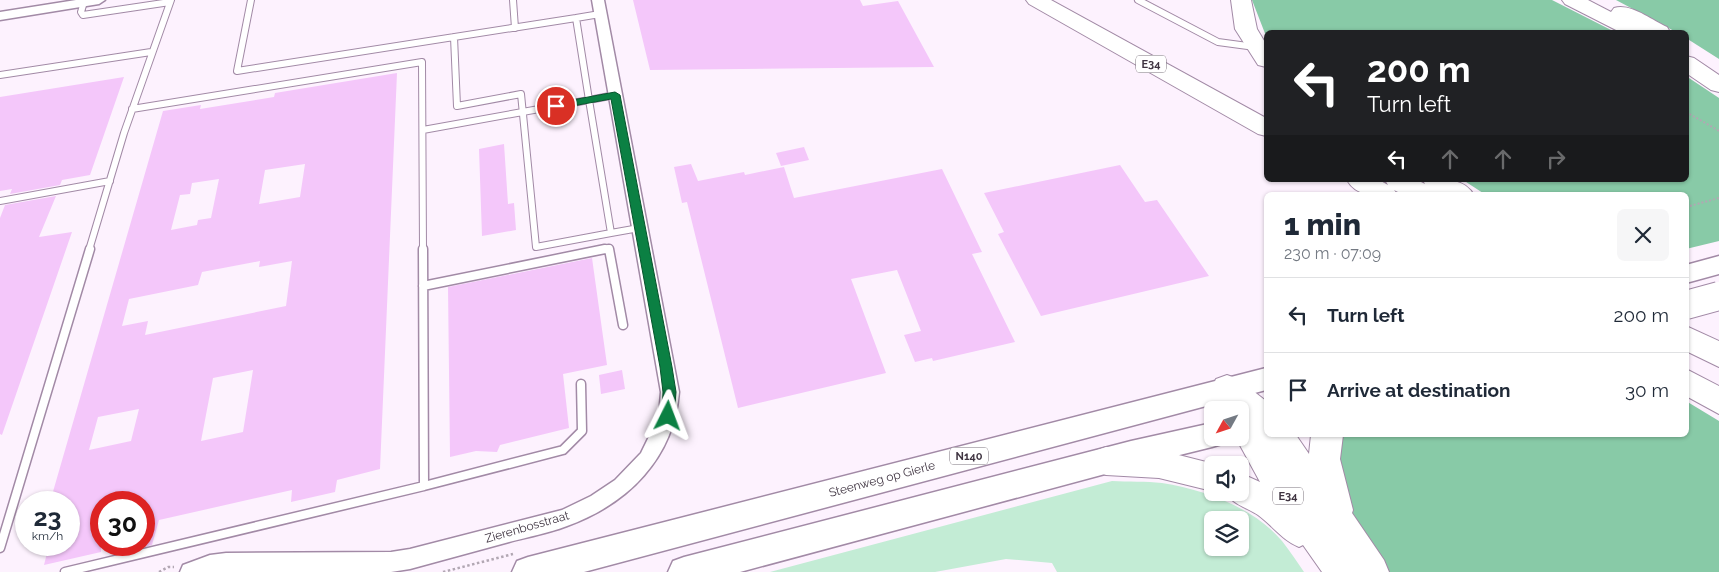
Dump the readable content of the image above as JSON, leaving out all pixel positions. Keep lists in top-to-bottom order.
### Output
{
  "streets": {
    "highway": ["E34"],
    "main road": ["N140", "Steenweg op Gierle"],
    "street": ["Zierenbosstraat"]
  },
  "north": "bottom left",
  "page": {
    "turn": ["200 m", "Turn left"],
    "heading": ["1 min", "230 m · 07:09"],
    "list": [
      {
        "name": "Turn left",
        "value": "200 m"
      },
      {
        "name": "Arrive at destination",
        "value": "30 m"
      }
    ],
    "speed": "23 km/h",
    "limit": "30"
  }
}
